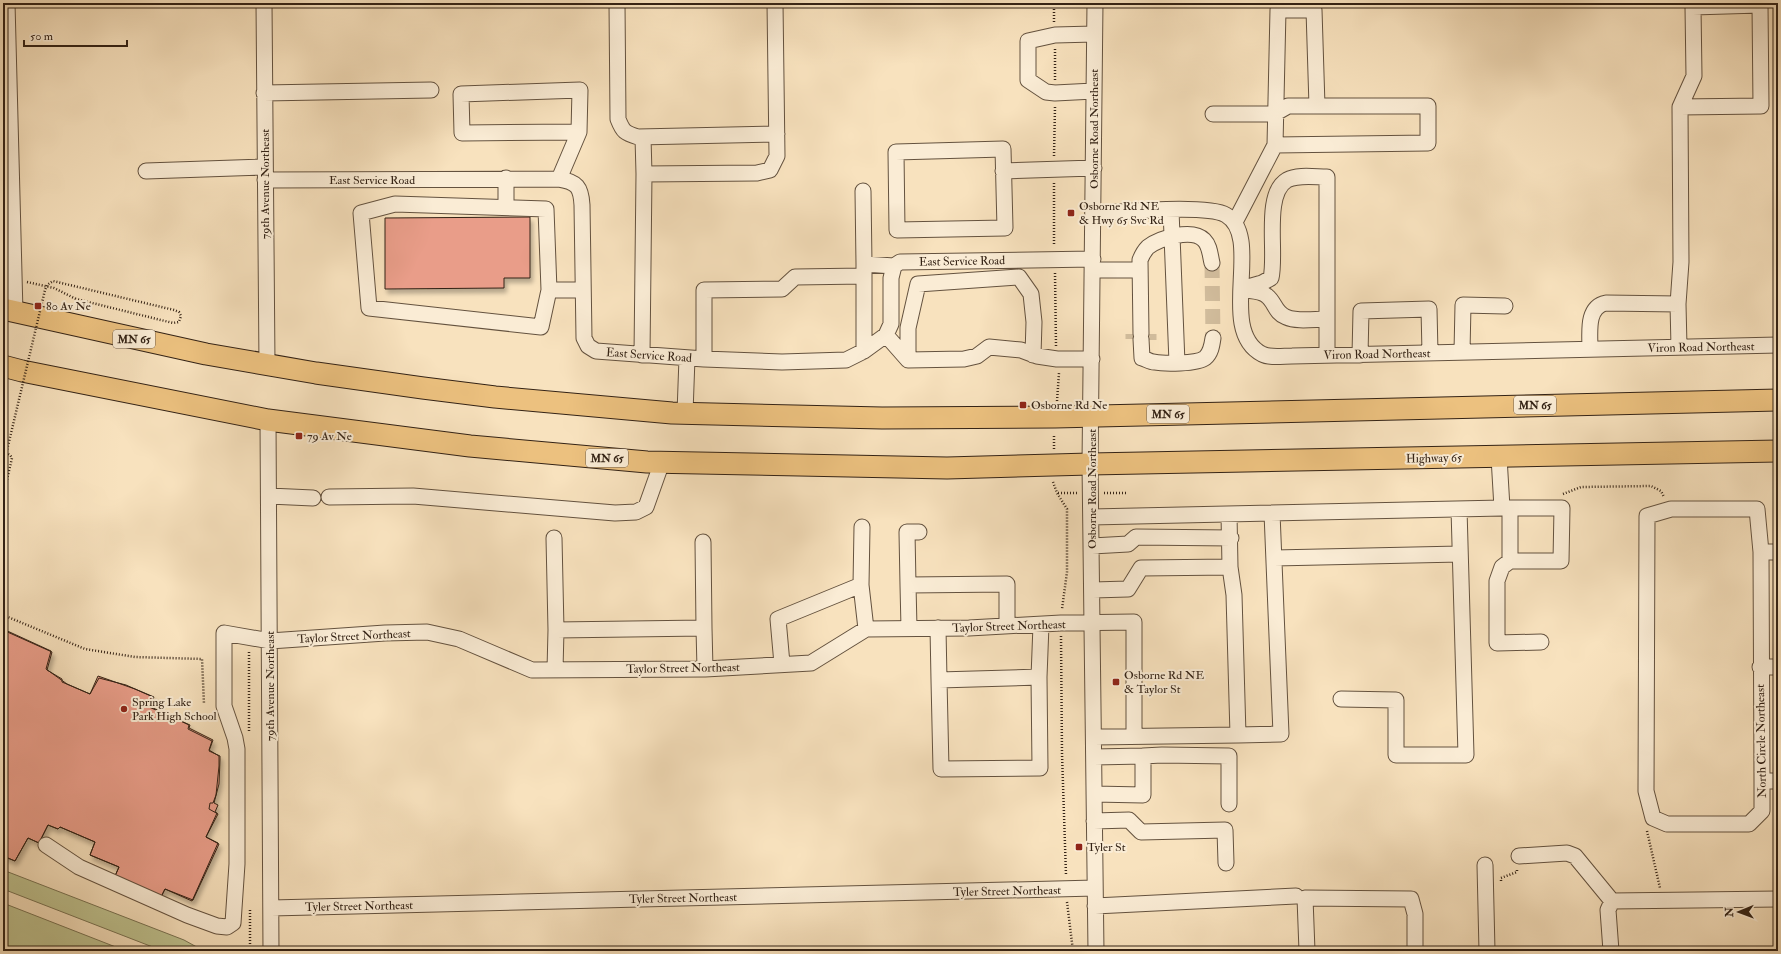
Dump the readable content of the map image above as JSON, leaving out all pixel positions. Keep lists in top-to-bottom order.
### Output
{
  "streets": {
    "highway": ["MN 65", "Highway 65"],
    "street": [
      "Osborne Road Northeast",
      "East Service Road",
      "79th Avenue Northeast",
      "Viron Road Northeast",
      "Taylor Street Northeast",
      "North Circle Northeast",
      "Tyler Street Northeast"
    ]
  },
  "crossings": [
    ["Osborne Road Northeast", "East Service Road"],
    ["Osborne Road Northeast", "MN 65"],
    ["Osborne Road Northeast", "Highway 65"],
    ["Osborne Road Northeast", "Taylor Street Northeast"],
    ["Osborne Road Northeast", "Tyler Street Northeast"],
    ["East Service Road", "79th Avenue Northeast"],
    ["79th Avenue Northeast", "MN 65"],
    ["79th Avenue Northeast", "Taylor Street Northeast"],
    ["79th Avenue Northeast", "Tyler Street Northeast"],
    ["MN 65", "Highway 65"]
  ],
  "places": {
    "transit": [
      "Osborne Rd NE & Hwy 65 Svc Rd",
      "80 Av Ne",
      "Osborne Rd Ne",
      "79 Av Ne",
      "Osborne Rd NE & Taylor St",
      "Tyler St"
    ],
    "other": ["Spring Lake Park High School"]
  },
  "scale_bar": "50 m",
  "north": "left"
}
